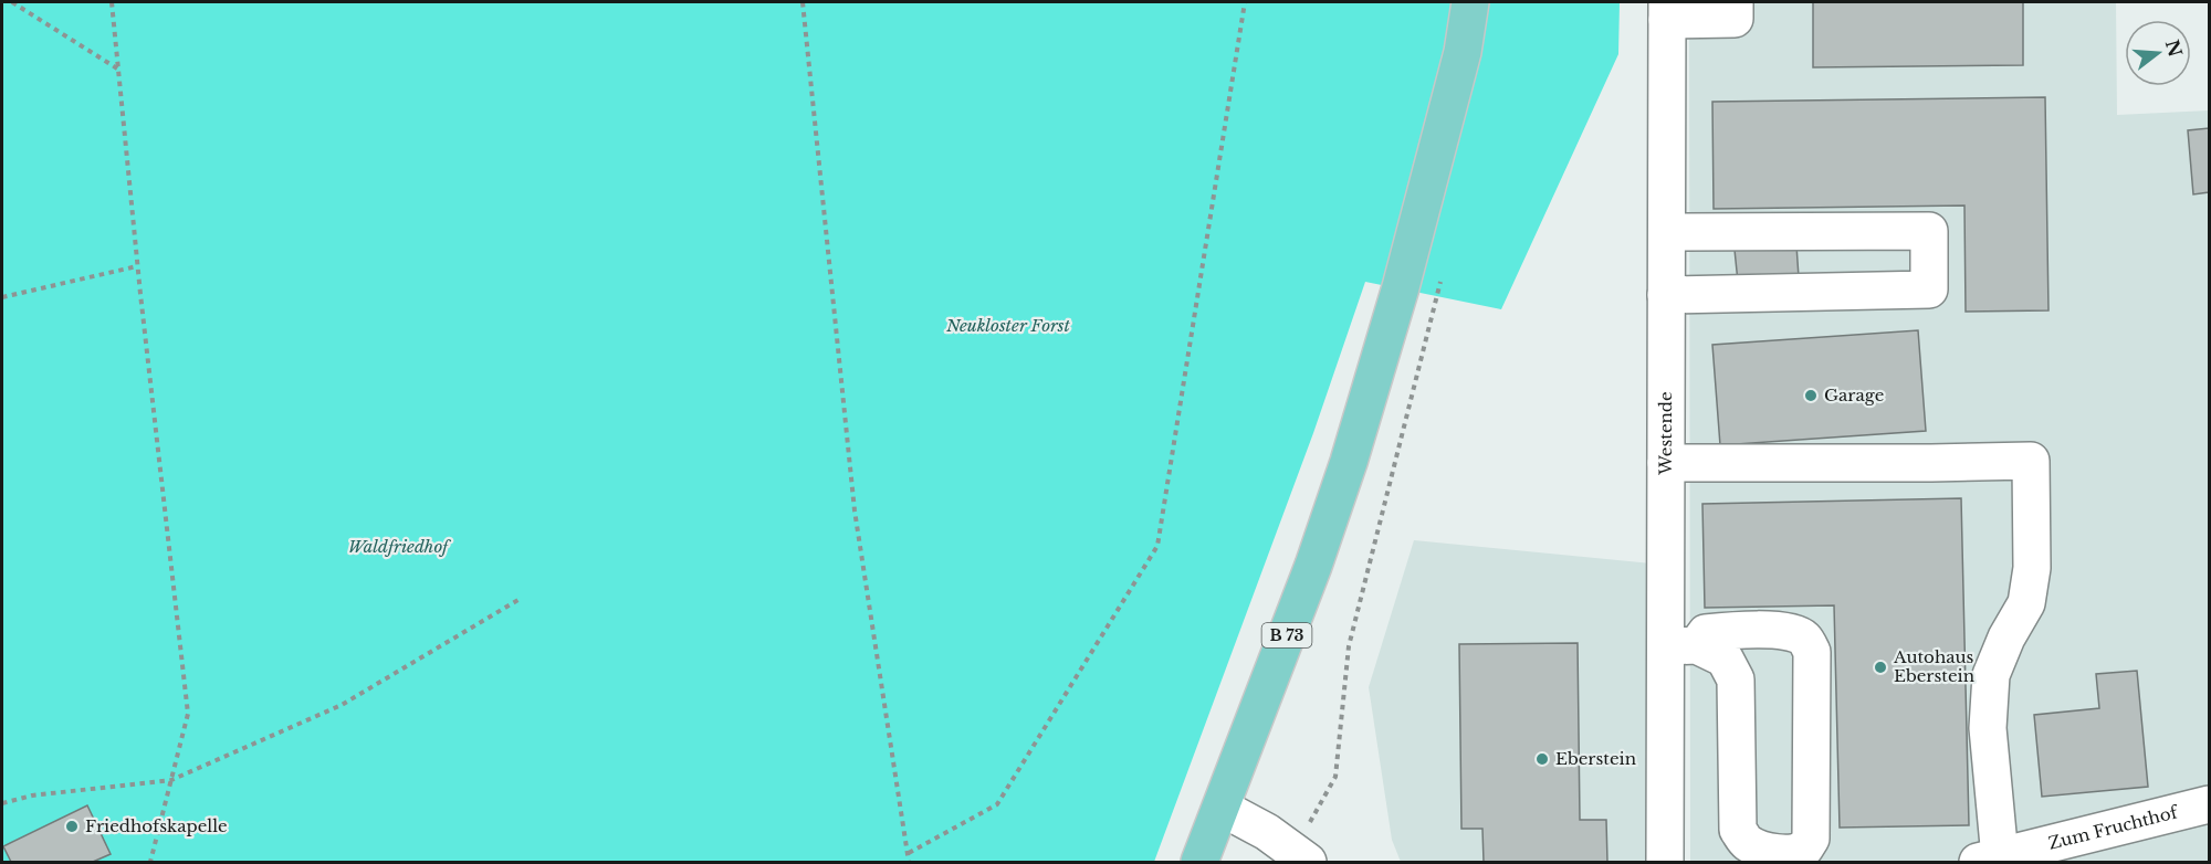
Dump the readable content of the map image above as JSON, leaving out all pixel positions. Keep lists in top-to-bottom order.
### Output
{
  "streets": {
    "main road": ["B 73"],
    "street": ["Westende", "Zum Fruchthof"]
  },
  "parks": ["Neukloster Forst", "Waldfriedhof"],
  "places": [
    "Garage",
    "Autohaus Eberstein",
    "Eberstein",
    "Friedhofskapelle"
  ],
  "north": "right"
}
